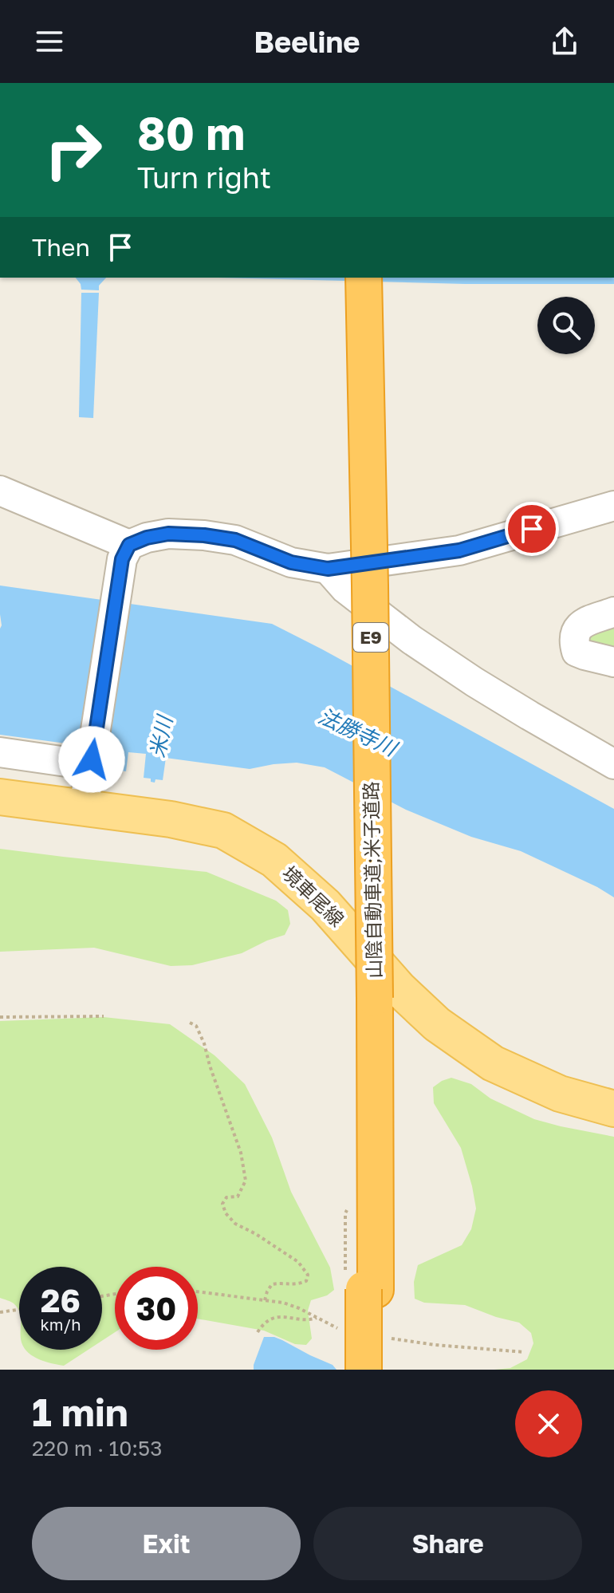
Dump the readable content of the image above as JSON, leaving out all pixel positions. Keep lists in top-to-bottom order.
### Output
{
  "streets": {
    "highway": ["E9", "山陰自動車道;米子道路"],
    "main road": ["境車尾線"]
  },
  "crossings": [
    ["山陰自動車道;米子道路", "境車尾線"]
  ],
  "water": ["法勝寺川", "米川"],
  "page": {
    "header": "Beeline",
    "turn": ["80 m", "Turn right"],
    "then": "Then",
    "speed": "26 km/h",
    "limit": "30",
    "heading": ["1 min", "220 m · 10:53"],
    "buttons": ["Exit", "Share"]
  }
}
